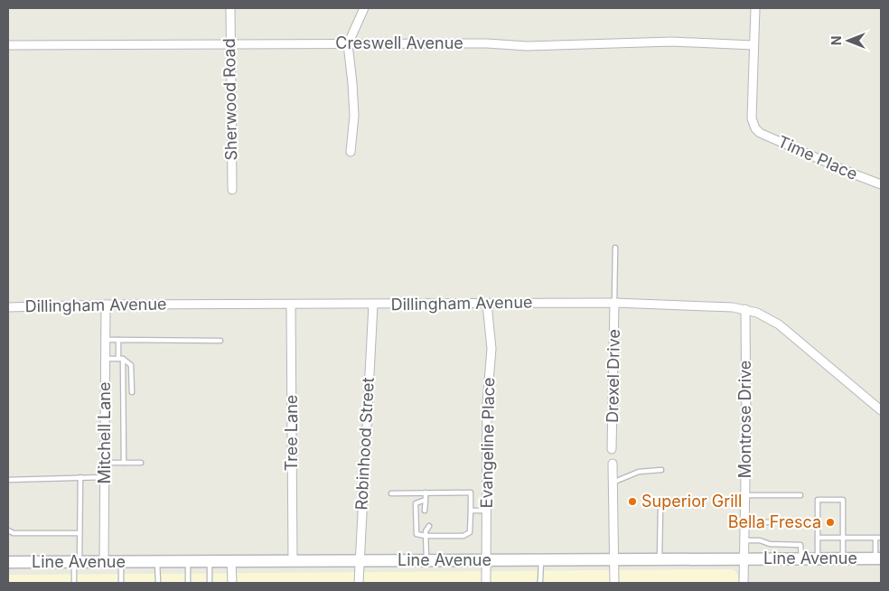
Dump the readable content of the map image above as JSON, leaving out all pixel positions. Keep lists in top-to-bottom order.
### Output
{
  "streets": {
    "main road": ["Line Avenue"],
    "street": [
      "Creswell Avenue",
      "Sherwood Road",
      "Time Place",
      "Dillingham Avenue",
      "Drexel Drive",
      "Montrose Drive",
      "Mitchell Lane",
      "Tree Lane",
      "Evangeline Place",
      "Robinhood Street"
    ]
  },
  "crossings": [
    ["Creswell Avenue", "Sherwood Road"],
    ["Creswell Avenue", "Time Place"],
    ["Dillingham Avenue", "Drexel Drive"],
    ["Dillingham Avenue", "Montrose Drive"],
    ["Dillingham Avenue", "Mitchell Lane"],
    ["Dillingham Avenue", "Tree Lane"],
    ["Dillingham Avenue", "Evangeline Place"],
    ["Dillingham Avenue", "Robinhood Street"],
    ["Montrose Drive", "Line Avenue"],
    ["Mitchell Lane", "Line Avenue"],
    ["Tree Lane", "Line Avenue"],
    ["Evangeline Place", "Line Avenue"],
    ["Robinhood Street", "Line Avenue"]
  ],
  "places": ["Superior Grill", "Bella Fresca"],
  "north": "left"
}
